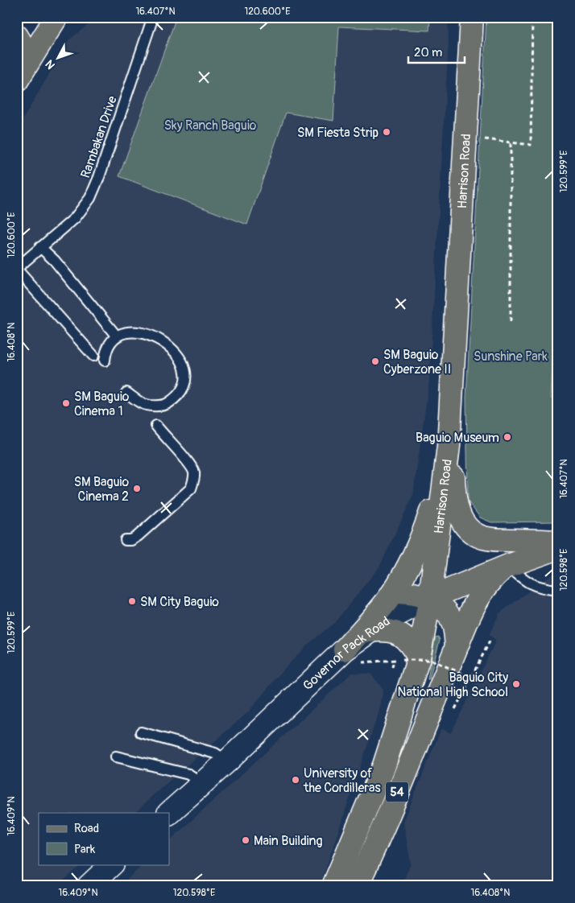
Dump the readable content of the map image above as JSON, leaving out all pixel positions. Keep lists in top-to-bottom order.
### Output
{
  "streets": {
    "main road": ["Harrison Road", "Governor Pack Road", "54"],
    "lane": ["Rambakan Drive"]
  },
  "crossings": [
    ["Harrison Road", "Governor Pack Road"],
    ["Governor Pack Road", "54"]
  ],
  "parks": ["Sky Ranch Baguio", "Sunshine Park"],
  "places": [
    "SM Fiesta Strip",
    "SM Baguio Cyberzone II",
    "SM Baguio Cinema 1",
    "Baguio Museum",
    "SM Baguio Cinema 2",
    "SM City Baguio",
    "Baguio City National High School",
    "University of the Cordilleras",
    "Main Building"
  ],
  "legend": ["Road", "Park"],
  "scale_bar": "20 m",
  "north": "bottom left",
  "coordinates": [
    "16.407°N",
    "120.600°E",
    "120.599°E",
    "16.408°N",
    "120.598°E",
    "16.409°N"
  ]
}
